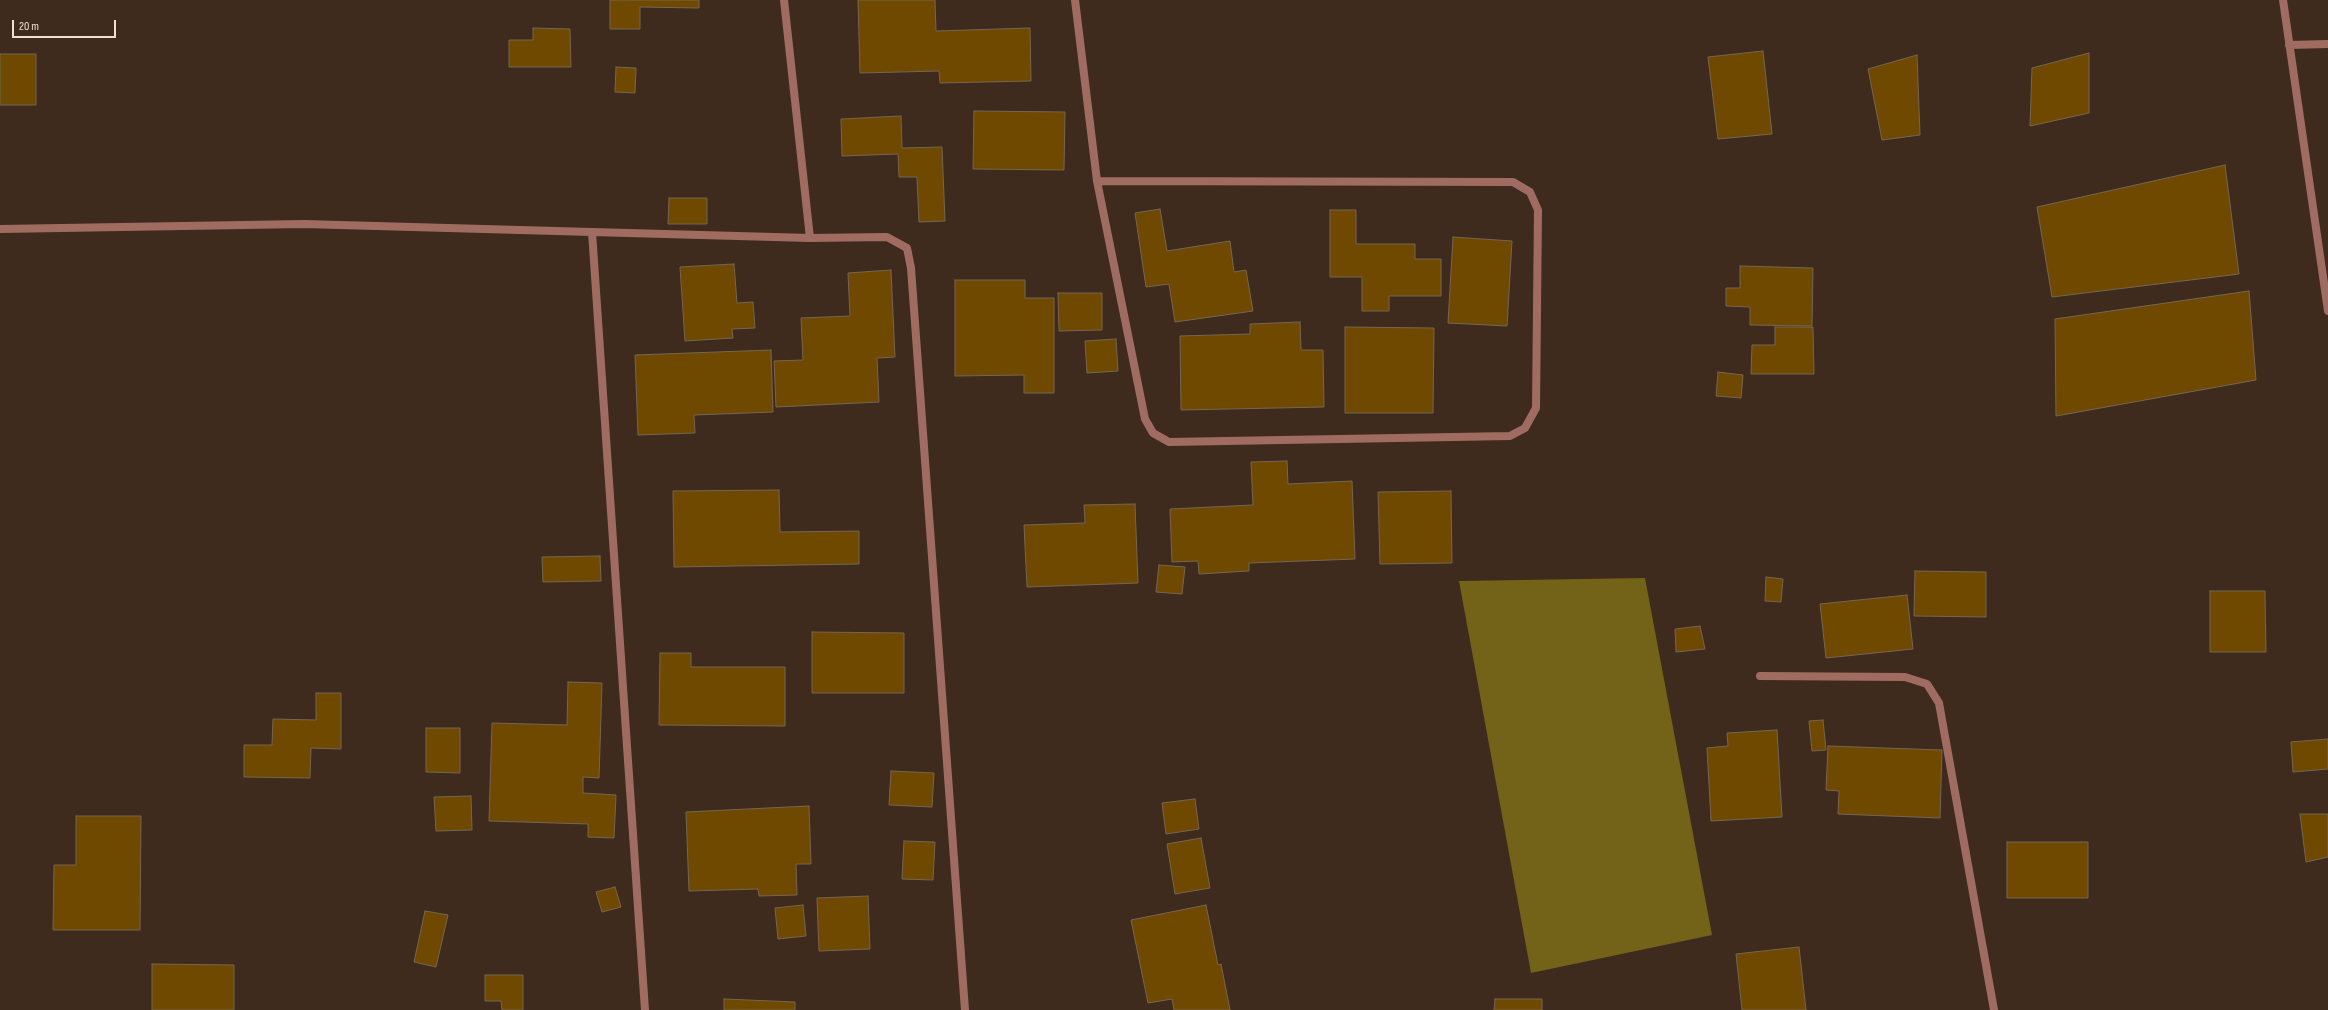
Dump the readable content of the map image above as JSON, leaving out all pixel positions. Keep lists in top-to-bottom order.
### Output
{
  "scale_bar": "20 m"
}
